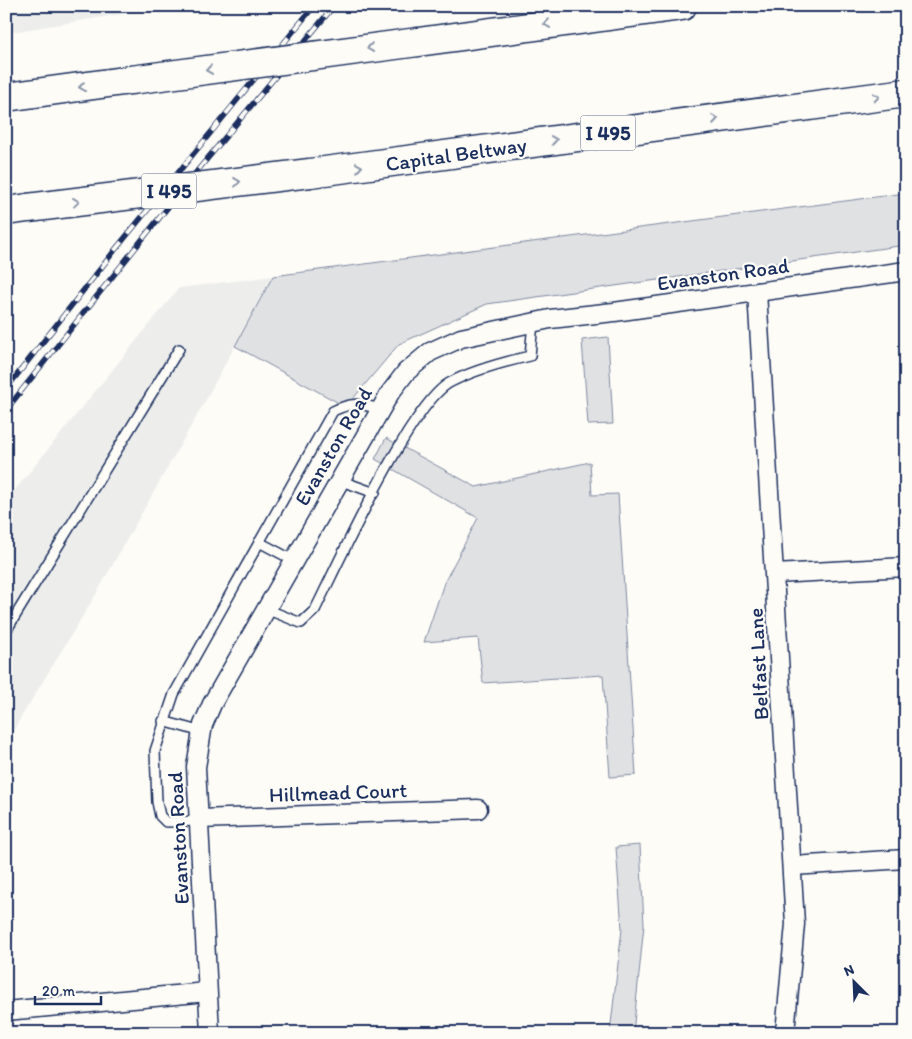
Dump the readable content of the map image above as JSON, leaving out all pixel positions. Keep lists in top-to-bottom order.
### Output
{
  "streets": {
    "highway": ["I 495", "Capital Beltway"],
    "street": ["Evanston Road", "Belfast Lane", "Hillmead Court"]
  },
  "crossings": [
    ["Evanston Road", "Belfast Lane"],
    ["Evanston Road", "Hillmead Court"]
  ],
  "scale_bar": "20 m",
  "north": "top left"
}
